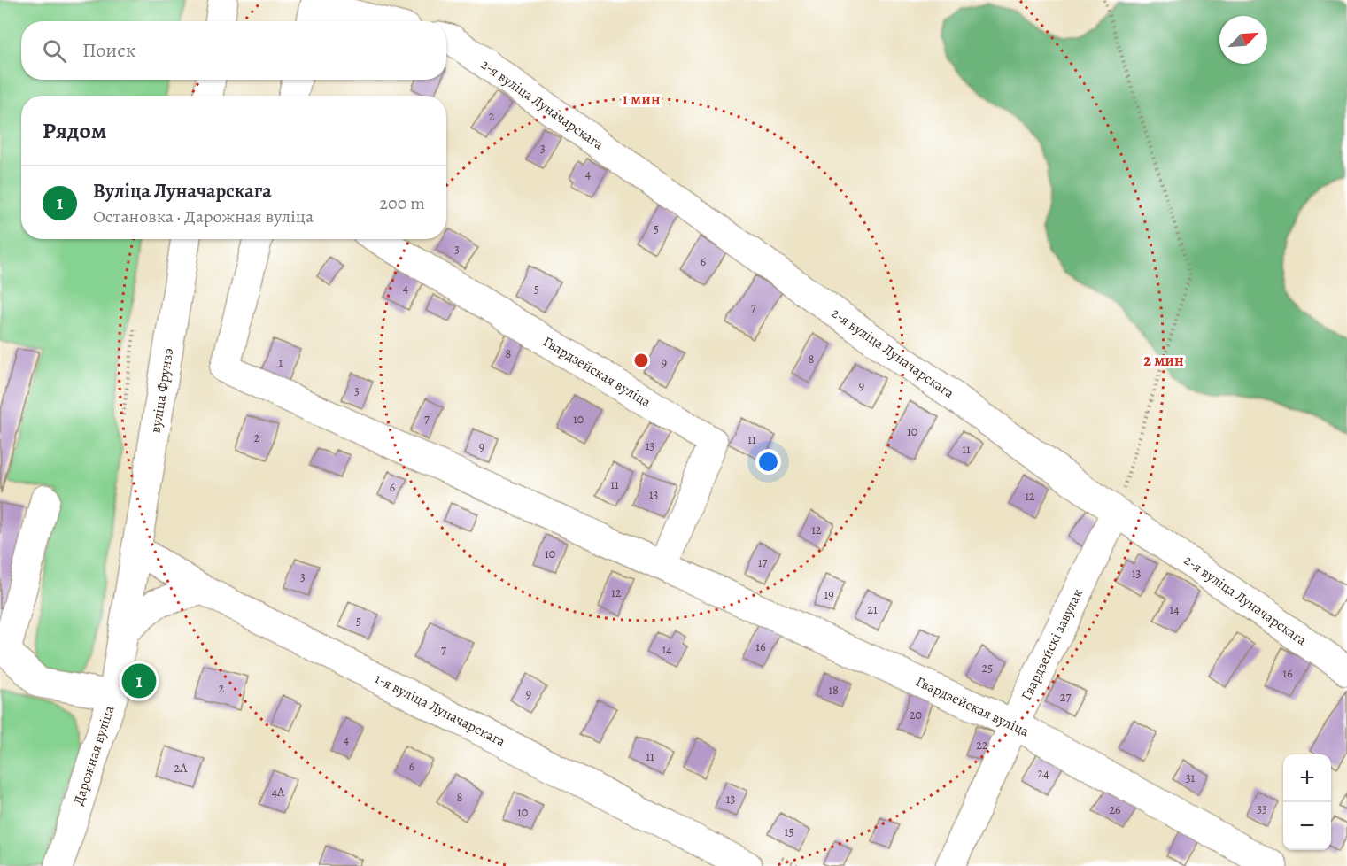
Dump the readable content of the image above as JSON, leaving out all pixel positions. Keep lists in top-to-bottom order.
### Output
{
  "streets": {
    "street": [
      "2-я вуліца Луначарскага",
      "Гвардзейская вуліца",
      "вуліца Фрунзэ",
      "Гвардзейскі завулак",
      "1-я вуліца Луначарскага",
      "Дарожная вуліца"
    ]
  },
  "crossings": [
    ["2-я вуліца Луначарскага", "Гвардзейскі завулак"],
    ["Гвардзейская вуліца", "Гвардзейскі завулак"],
    ["вуліца Фрунзэ", "1-я вуліца Луначарскага"],
    ["вуліца Фрунзэ", "Дарожная вуліца"],
    ["1-я вуліца Луначарскага", "Дарожная вуліца"]
  ],
  "house_numbers": [
    "2",
    "3",
    "4",
    "5",
    "3",
    "6",
    "4",
    "5",
    "7",
    "8",
    "8",
    "1",
    "9",
    "9",
    "3",
    "7",
    "10",
    "10",
    "2",
    "11",
    "13",
    "9",
    "11",
    "11",
    "6",
    "13",
    "12",
    "12",
    "10",
    "17",
    "13",
    "3",
    "12",
    "19",
    "21",
    "14",
    "5",
    "16",
    "14",
    "7",
    "25",
    "16",
    "2",
    "18",
    "9",
    "27",
    "20",
    "4",
    "22",
    "11",
    "6",
    "2А",
    "24",
    "31",
    "4А",
    "8",
    "13",
    "33",
    "26",
    "10",
    "15"
  ],
  "north": "top right",
  "page": {
    "search": "Поиск",
    "heading": "Рядом",
    "list": [
      {
        "mark": "1",
        "name": "Вуліца Луначарскага",
        "note": "Остановка · Дарожная вуліца",
        "value": "200 m"
      }
    ],
    "pins": "1",
    "map_buttons": ["+", "−"]
  },
  "rings": ["1 мин", "2 мин"]
}
